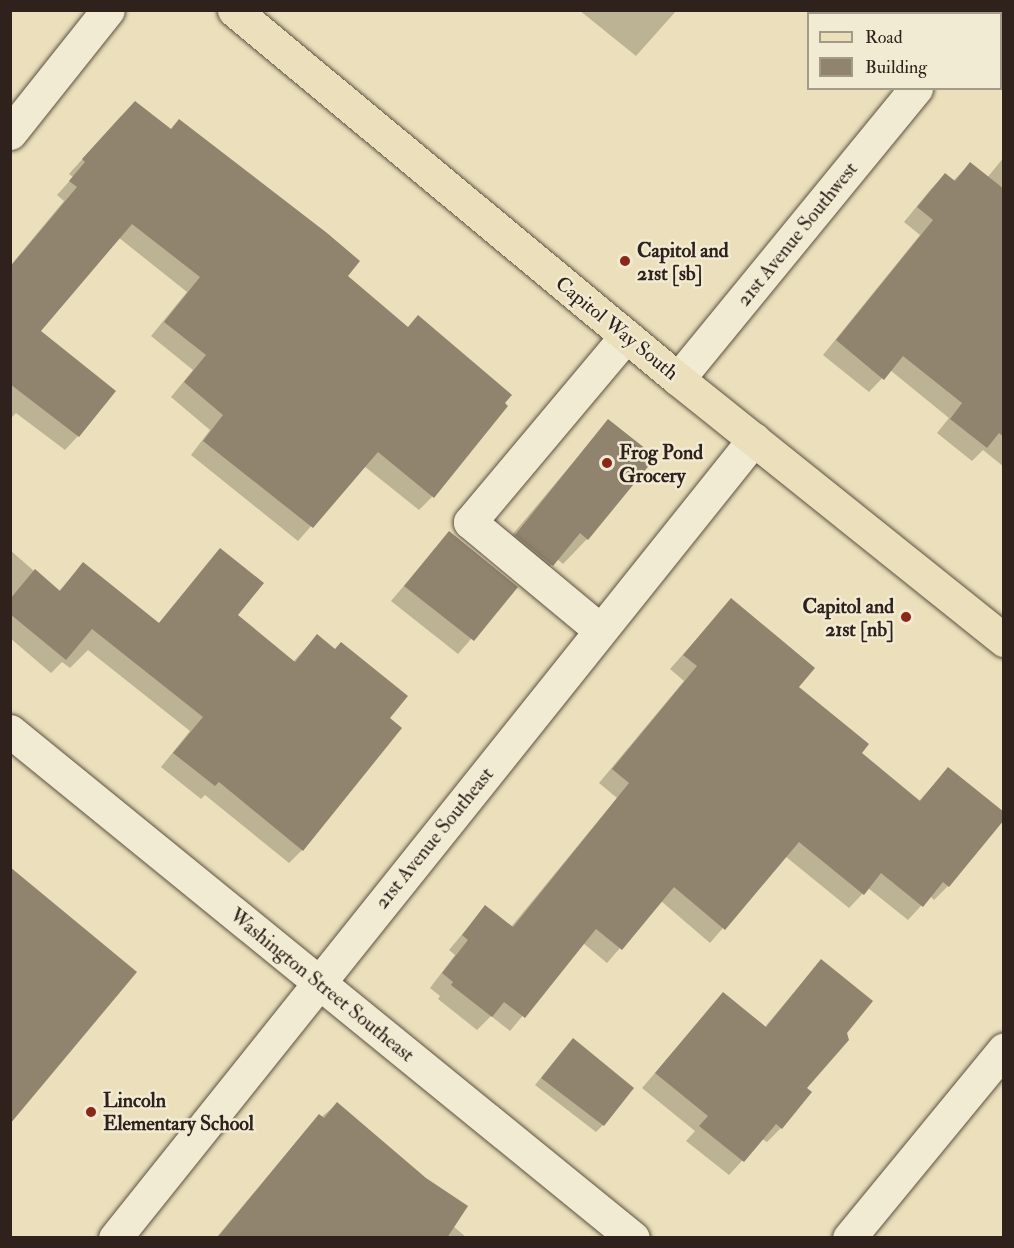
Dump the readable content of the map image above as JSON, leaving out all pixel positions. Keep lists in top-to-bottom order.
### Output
{
  "streets": {
    "main road": ["Capitol Way South"],
    "street": ["21st Avenue Southwest", "21st Avenue Southeast", "Washington Street Southeast"]
  },
  "crossings": [
    ["21st Avenue Southwest", "Capitol Way South"],
    ["Capitol Way South", "21st Avenue Southeast"],
    ["21st Avenue Southeast", "Washington Street Southeast"]
  ],
  "places": [
    "Capitol and 21st [sb]",
    "Frog Pond Grocery",
    "Capitol and 21st [nb]",
    "Lincoln Elementary School"
  ],
  "legend": ["Road", "Building"]
}
